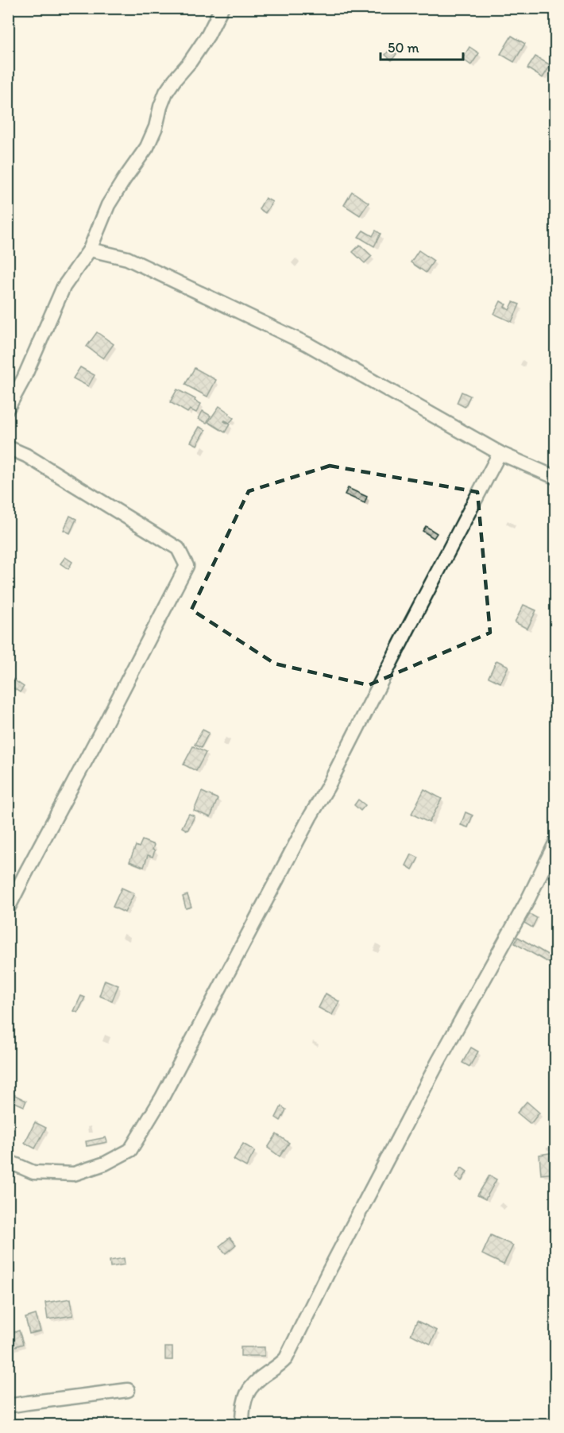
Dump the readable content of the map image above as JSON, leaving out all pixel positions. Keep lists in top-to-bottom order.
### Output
{
  "scale_bar": "50 m"
}
